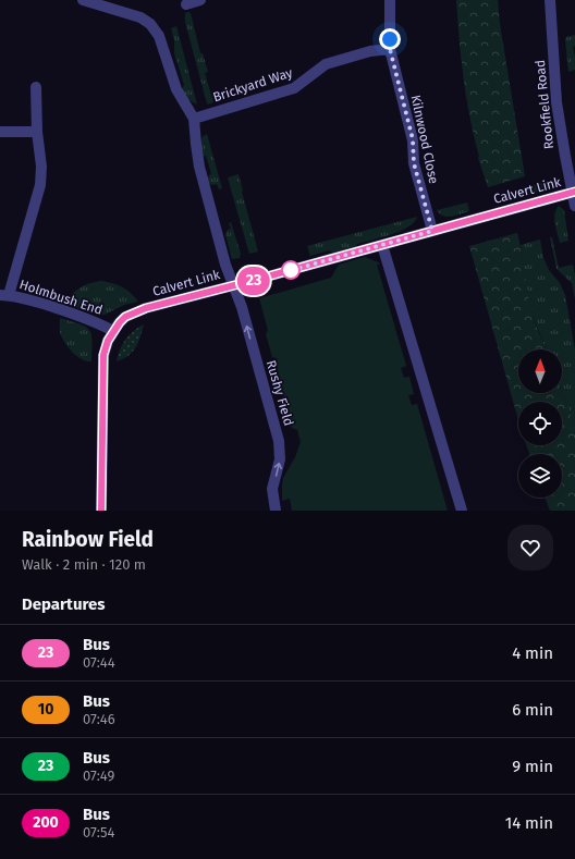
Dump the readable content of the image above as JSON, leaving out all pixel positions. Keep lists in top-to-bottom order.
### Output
{
  "streets": {
    "street": [
      "Brickyard Way",
      "Rookfield Road",
      "Kilnwood Close",
      "Calvert Link",
      "Holmbush End",
      "Rushy Field"
    ]
  },
  "crossings": [
    ["Brickyard Way", "Kilnwood Close"],
    ["Rookfield Road", "Calvert Link"],
    ["Kilnwood Close", "Calvert Link"],
    ["Calvert Link", "Holmbush End"],
    ["Calvert Link", "Rushy Field"]
  ],
  "one_way": ["Rushy Field"],
  "lines": ["bus line 23"],
  "north": "top",
  "page": {
    "on_map": "23",
    "heading": [
      ["Rainbow Field", "Walk · 2 min · 120 m"],
      "Departures"
    ],
    "list": [
      {
        "mark": "23",
        "name": "Bus",
        "note": "07:44",
        "value": "4 min"
      },
      {
        "mark": "10",
        "name": "Bus",
        "note": "07:46",
        "value": "6 min"
      },
      {
        "mark": "23",
        "name": "Bus",
        "note": "07:49",
        "value": "9 min"
      },
      {
        "mark": "200",
        "name": "Bus",
        "note": "07:54",
        "value": "14 min"
      }
    ]
  }
}
